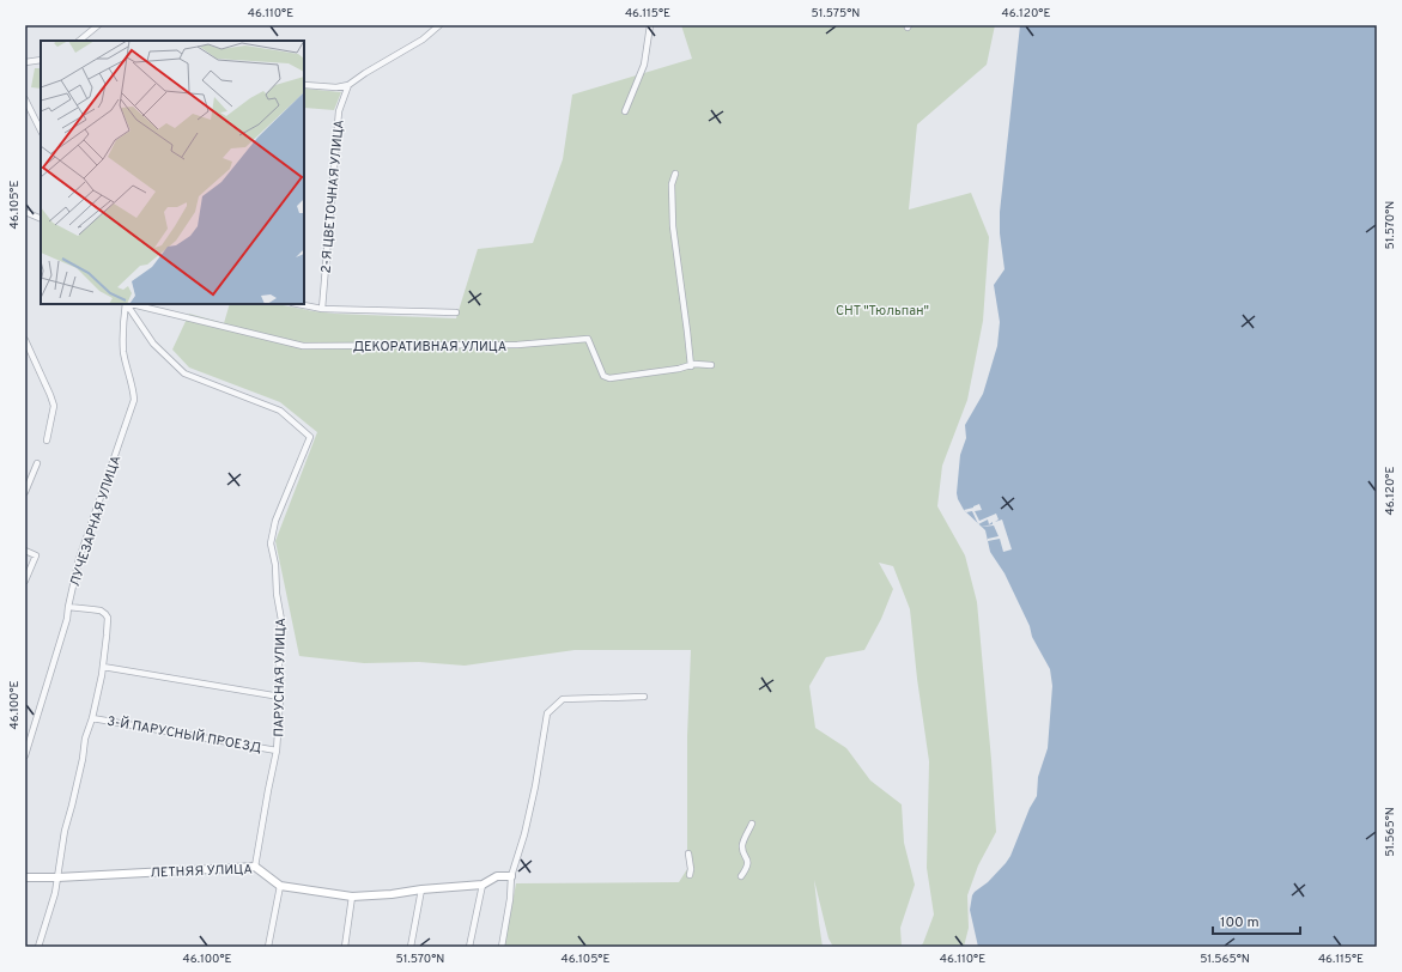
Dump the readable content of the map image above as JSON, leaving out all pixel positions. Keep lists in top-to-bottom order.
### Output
{
  "streets": {
    "street": [
      "2-Я ЦВЕТОЧНАЯ УЛИЦА",
      "ДЕКОРАТИВНАЯ УЛИЦА",
      "ЛУЧЕЗАРНАЯ УЛИЦА",
      "ПАРУСНАЯ УЛИЦА",
      "3-Й ПАРУСНЫЙ ПРОЕЗД",
      "ЛЕТНЯЯ УЛИЦА"
    ]
  },
  "crossings": [
    ["ЛУЧЕЗАРНАЯ УЛИЦА", "3-Й ПАРУСНЫЙ ПРОЕЗД"],
    ["ЛУЧЕЗАРНАЯ УЛИЦА", "ЛЕТНЯЯ УЛИЦА"],
    ["ПАРУСНАЯ УЛИЦА", "3-Й ПАРУСНЫЙ ПРОЕЗД"],
    ["ПАРУСНАЯ УЛИЦА", "ЛЕТНЯЯ УЛИЦА"]
  ],
  "parks": ["СНТ \"Тюльпан\""],
  "scale_bar": "100 m",
  "coordinates": [
    "46.110°E",
    "46.115°E",
    "51.575°N",
    "46.120°E",
    "46.105°E",
    "51.570°N",
    "46.100°E",
    "51.565°N"
  ]
}
